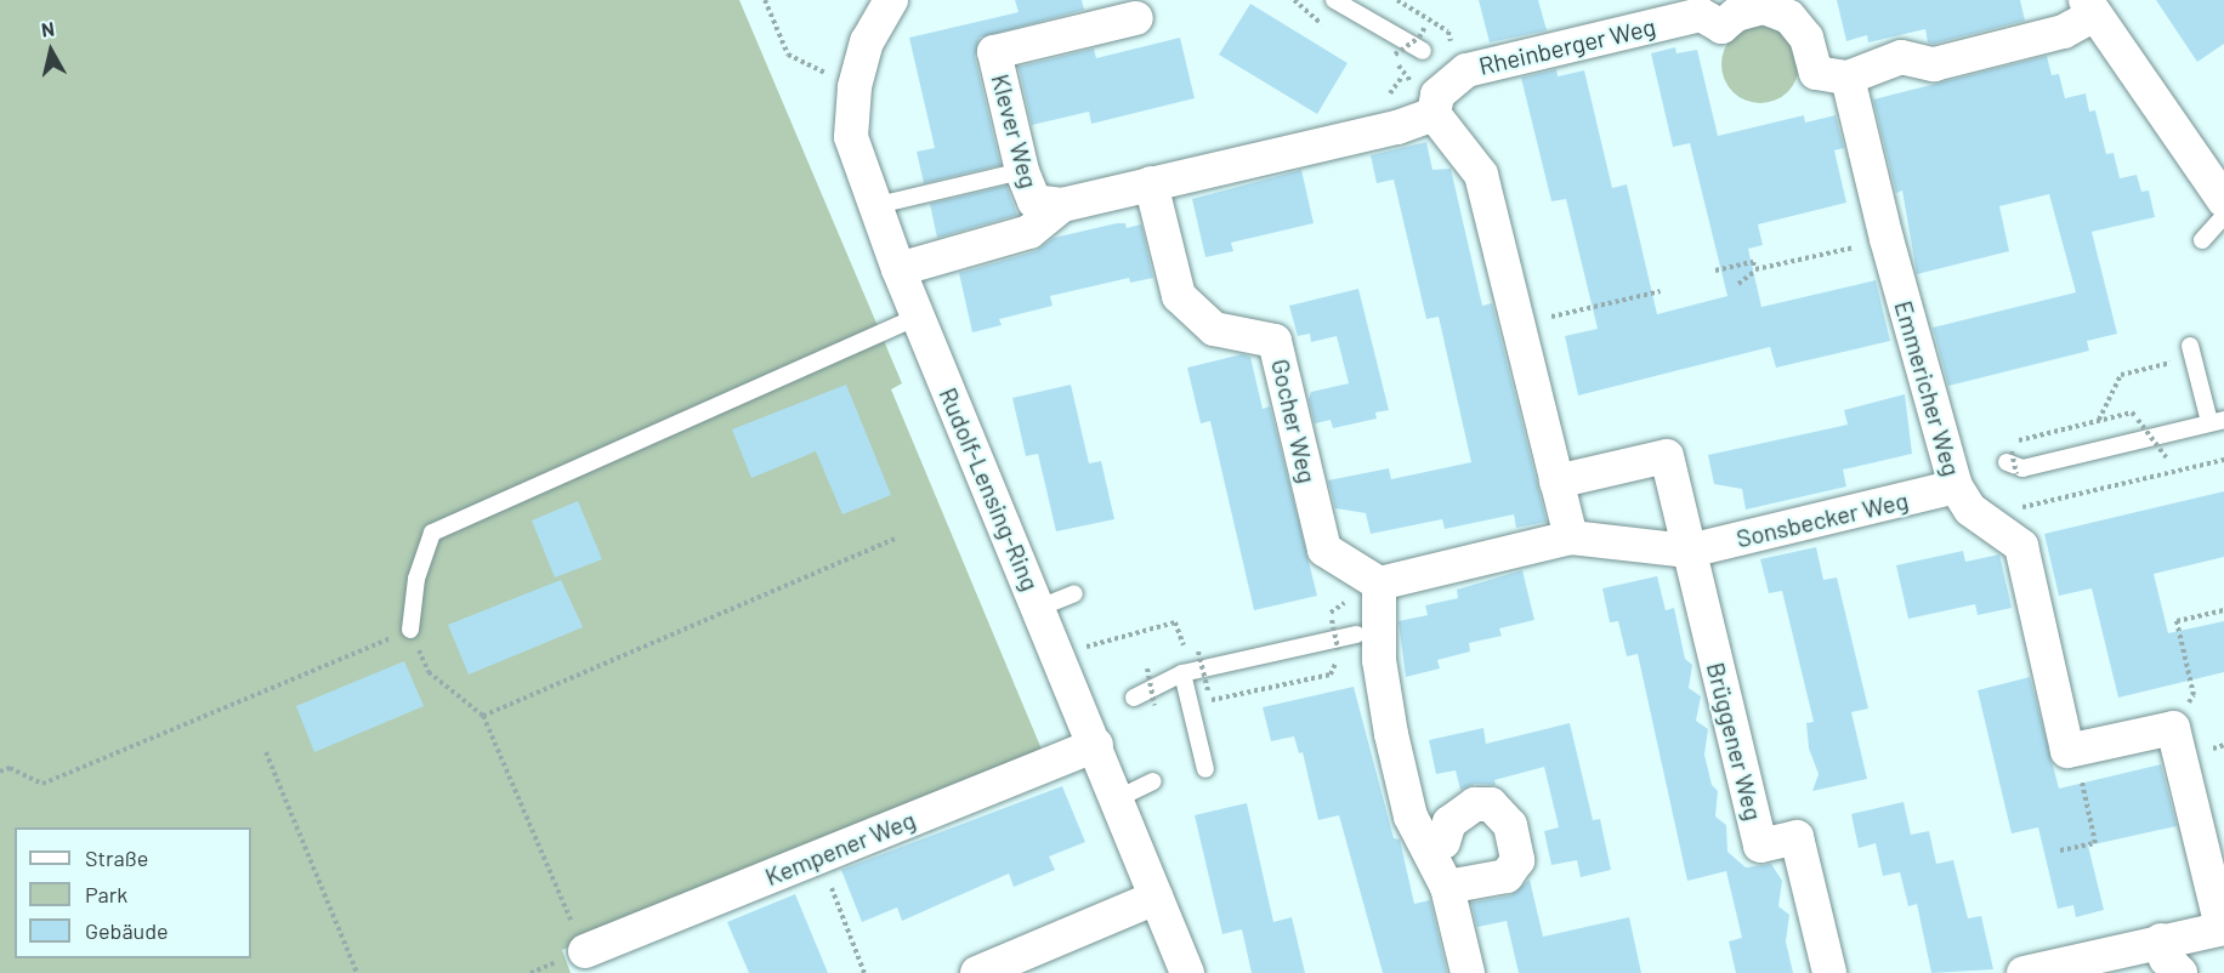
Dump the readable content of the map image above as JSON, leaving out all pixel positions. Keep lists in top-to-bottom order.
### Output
{
  "streets": {
    "street": [
      "Rheinberger Weg",
      "Klever Weg",
      "Emmericher Weg",
      "Gocher Weg",
      "Rudolf-Lensing-Ring",
      "Sonsbecker Weg",
      "Brüggener Weg",
      "Kempener Weg"
    ]
  },
  "crossings": [
    ["Rheinberger Weg", "Emmericher Weg"],
    ["Emmericher Weg", "Sonsbecker Weg"],
    ["Gocher Weg", "Sonsbecker Weg"],
    ["Rudolf-Lensing-Ring", "Kempener Weg"],
    ["Sonsbecker Weg", "Brüggener Weg"]
  ],
  "legend": ["Straße", "Park", "Gebäude"],
  "north": "top"
}
